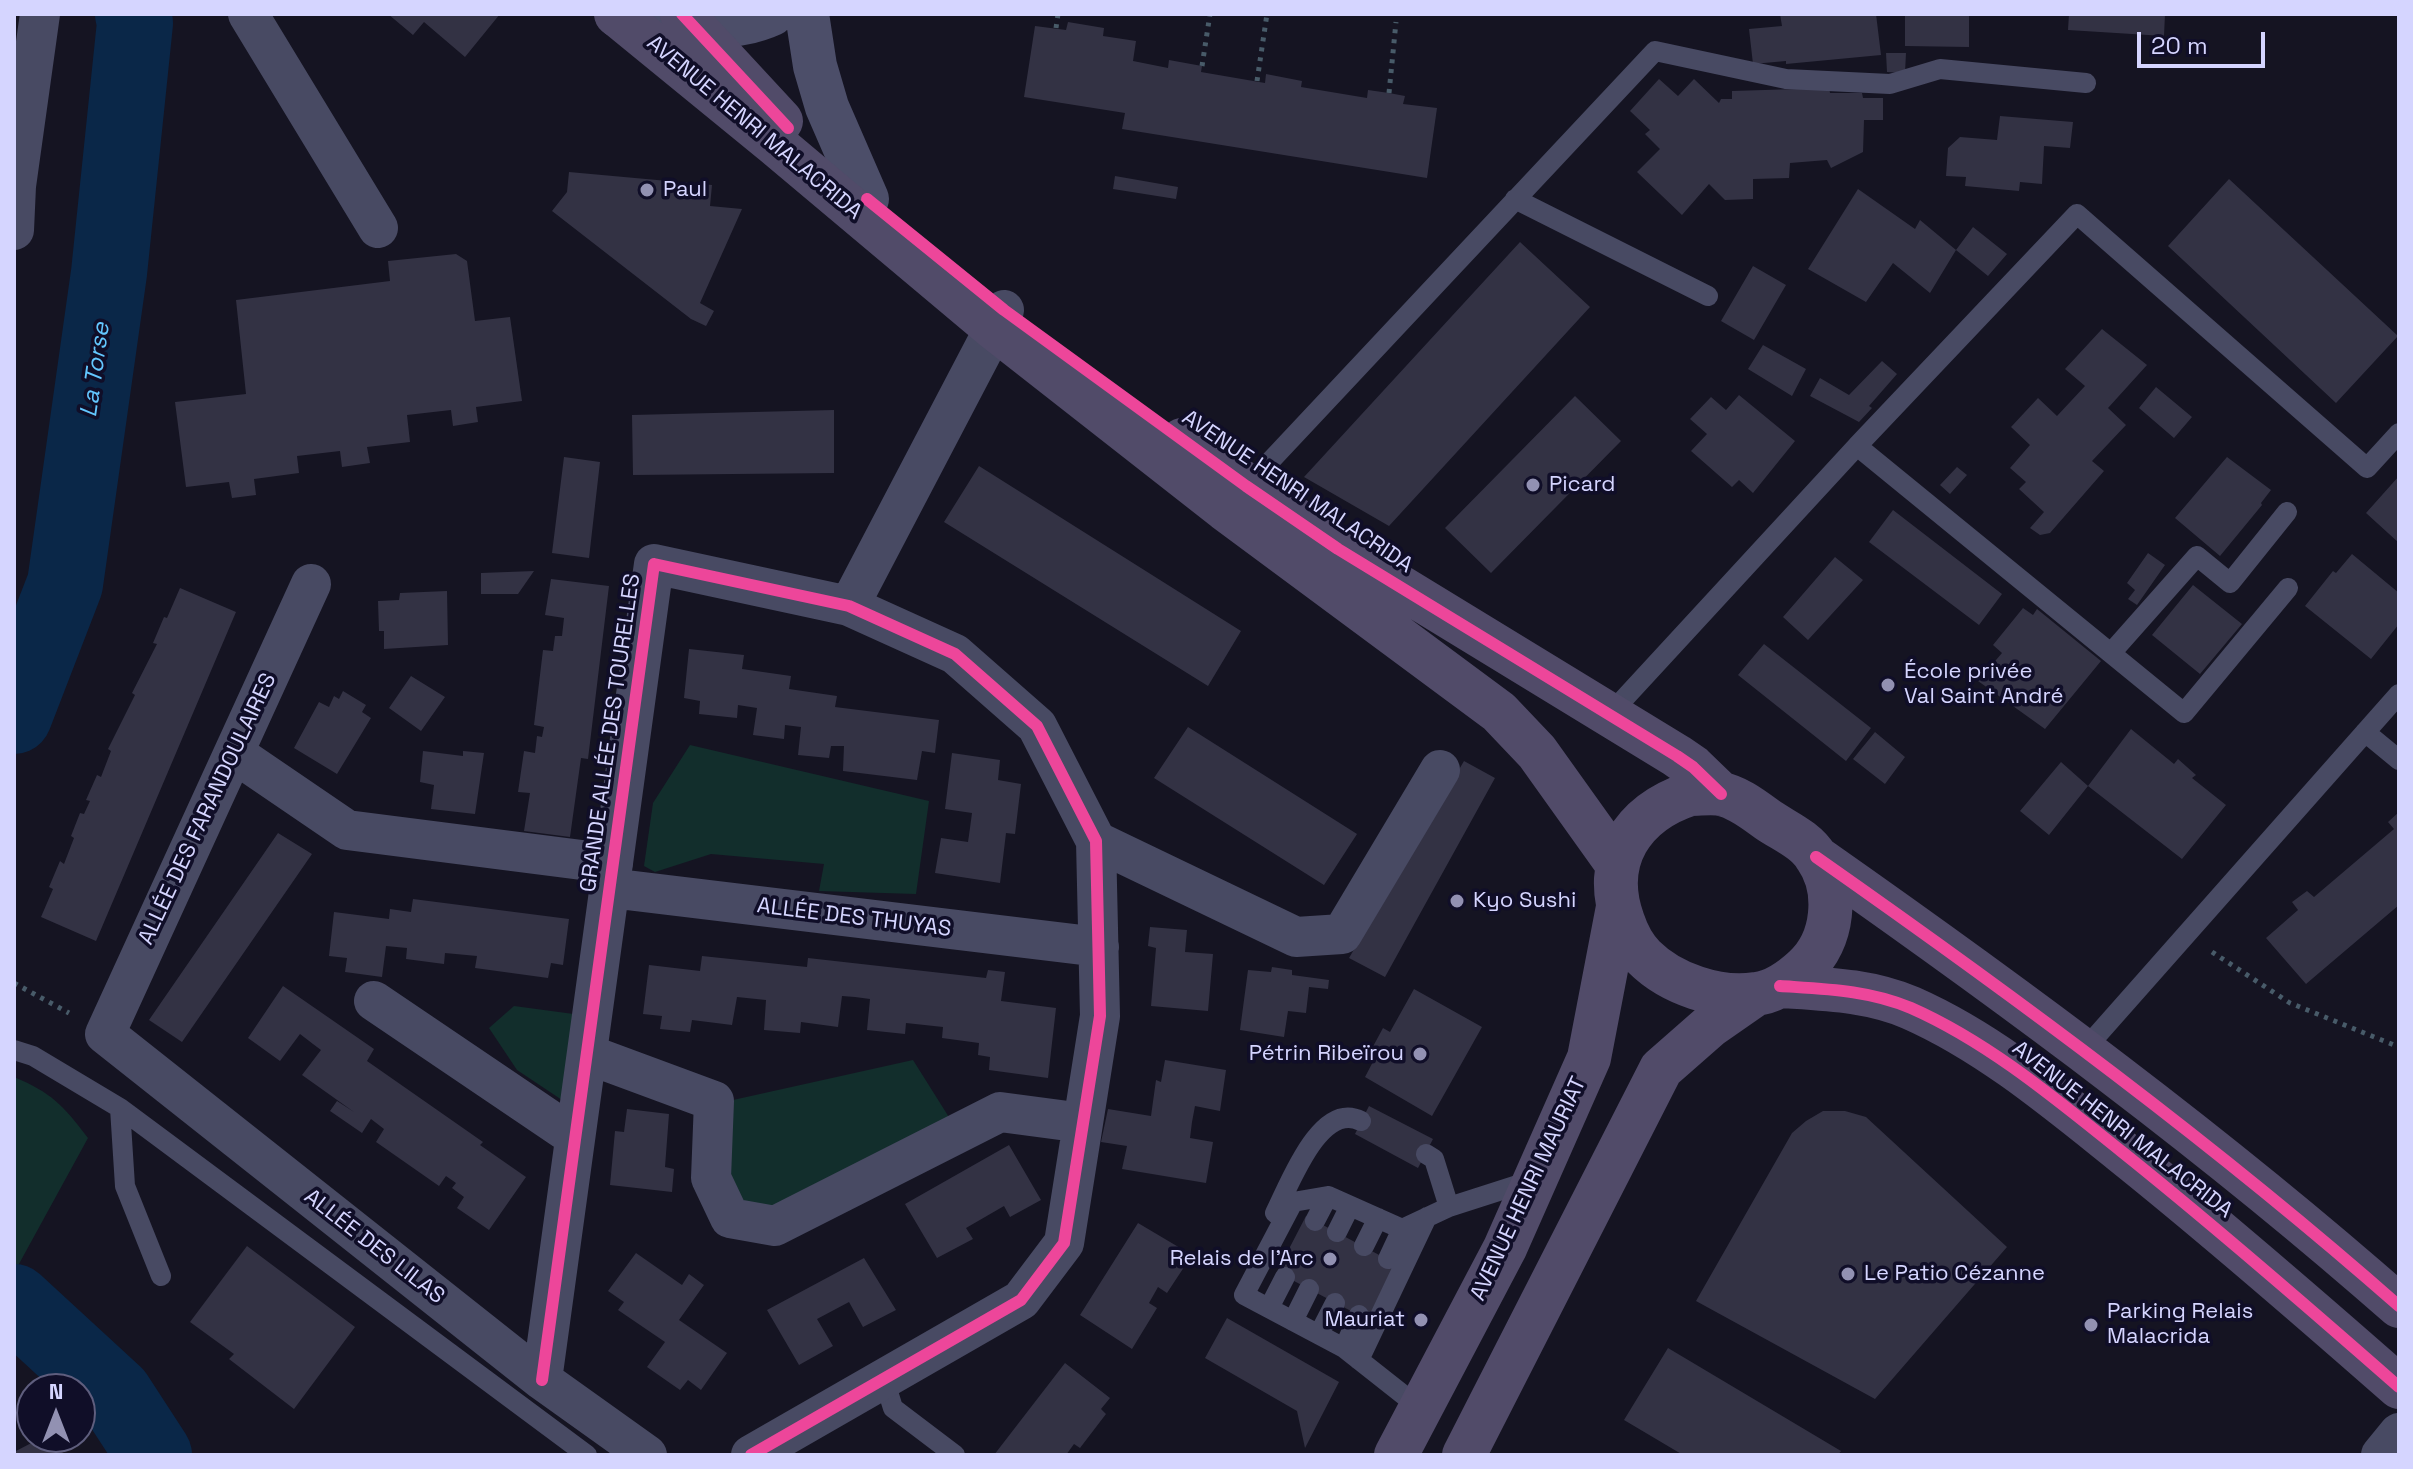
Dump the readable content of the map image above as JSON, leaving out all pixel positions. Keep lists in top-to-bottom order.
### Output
{
  "streets": {
    "main road": ["AVENUE HENRI MALACRIDA", "AVENUE HENRI MAURIAT"],
    "street": [
      "GRANDE ALLÉE DES TOURELLES",
      "ALLÉE DES FARANDOULAIRES",
      "ALLÉE DES THUYAS",
      "ALLÉE DES LILAS"
    ]
  },
  "crossings": [
    ["AVENUE HENRI MALACRIDA", "AVENUE HENRI MAURIAT"],
    ["GRANDE ALLÉE DES TOURELLES", "ALLÉE DES THUYAS"],
    ["GRANDE ALLÉE DES TOURELLES", "ALLÉE DES LILAS"],
    ["ALLÉE DES FARANDOULAIRES", "ALLÉE DES THUYAS"],
    ["ALLÉE DES FARANDOULAIRES", "ALLÉE DES LILAS"]
  ],
  "water": ["La Torse"],
  "places": [
    "Paul",
    "Picard",
    "École privée Val Saint André",
    "Kyo Sushi",
    "Pétrin Ribeïrou",
    "Relais de l'Arc",
    "Le Patio Cézanne",
    "Mauriat",
    "Parking Relais Malacrida"
  ],
  "scale_bar": "20 m",
  "north": "top"
}
